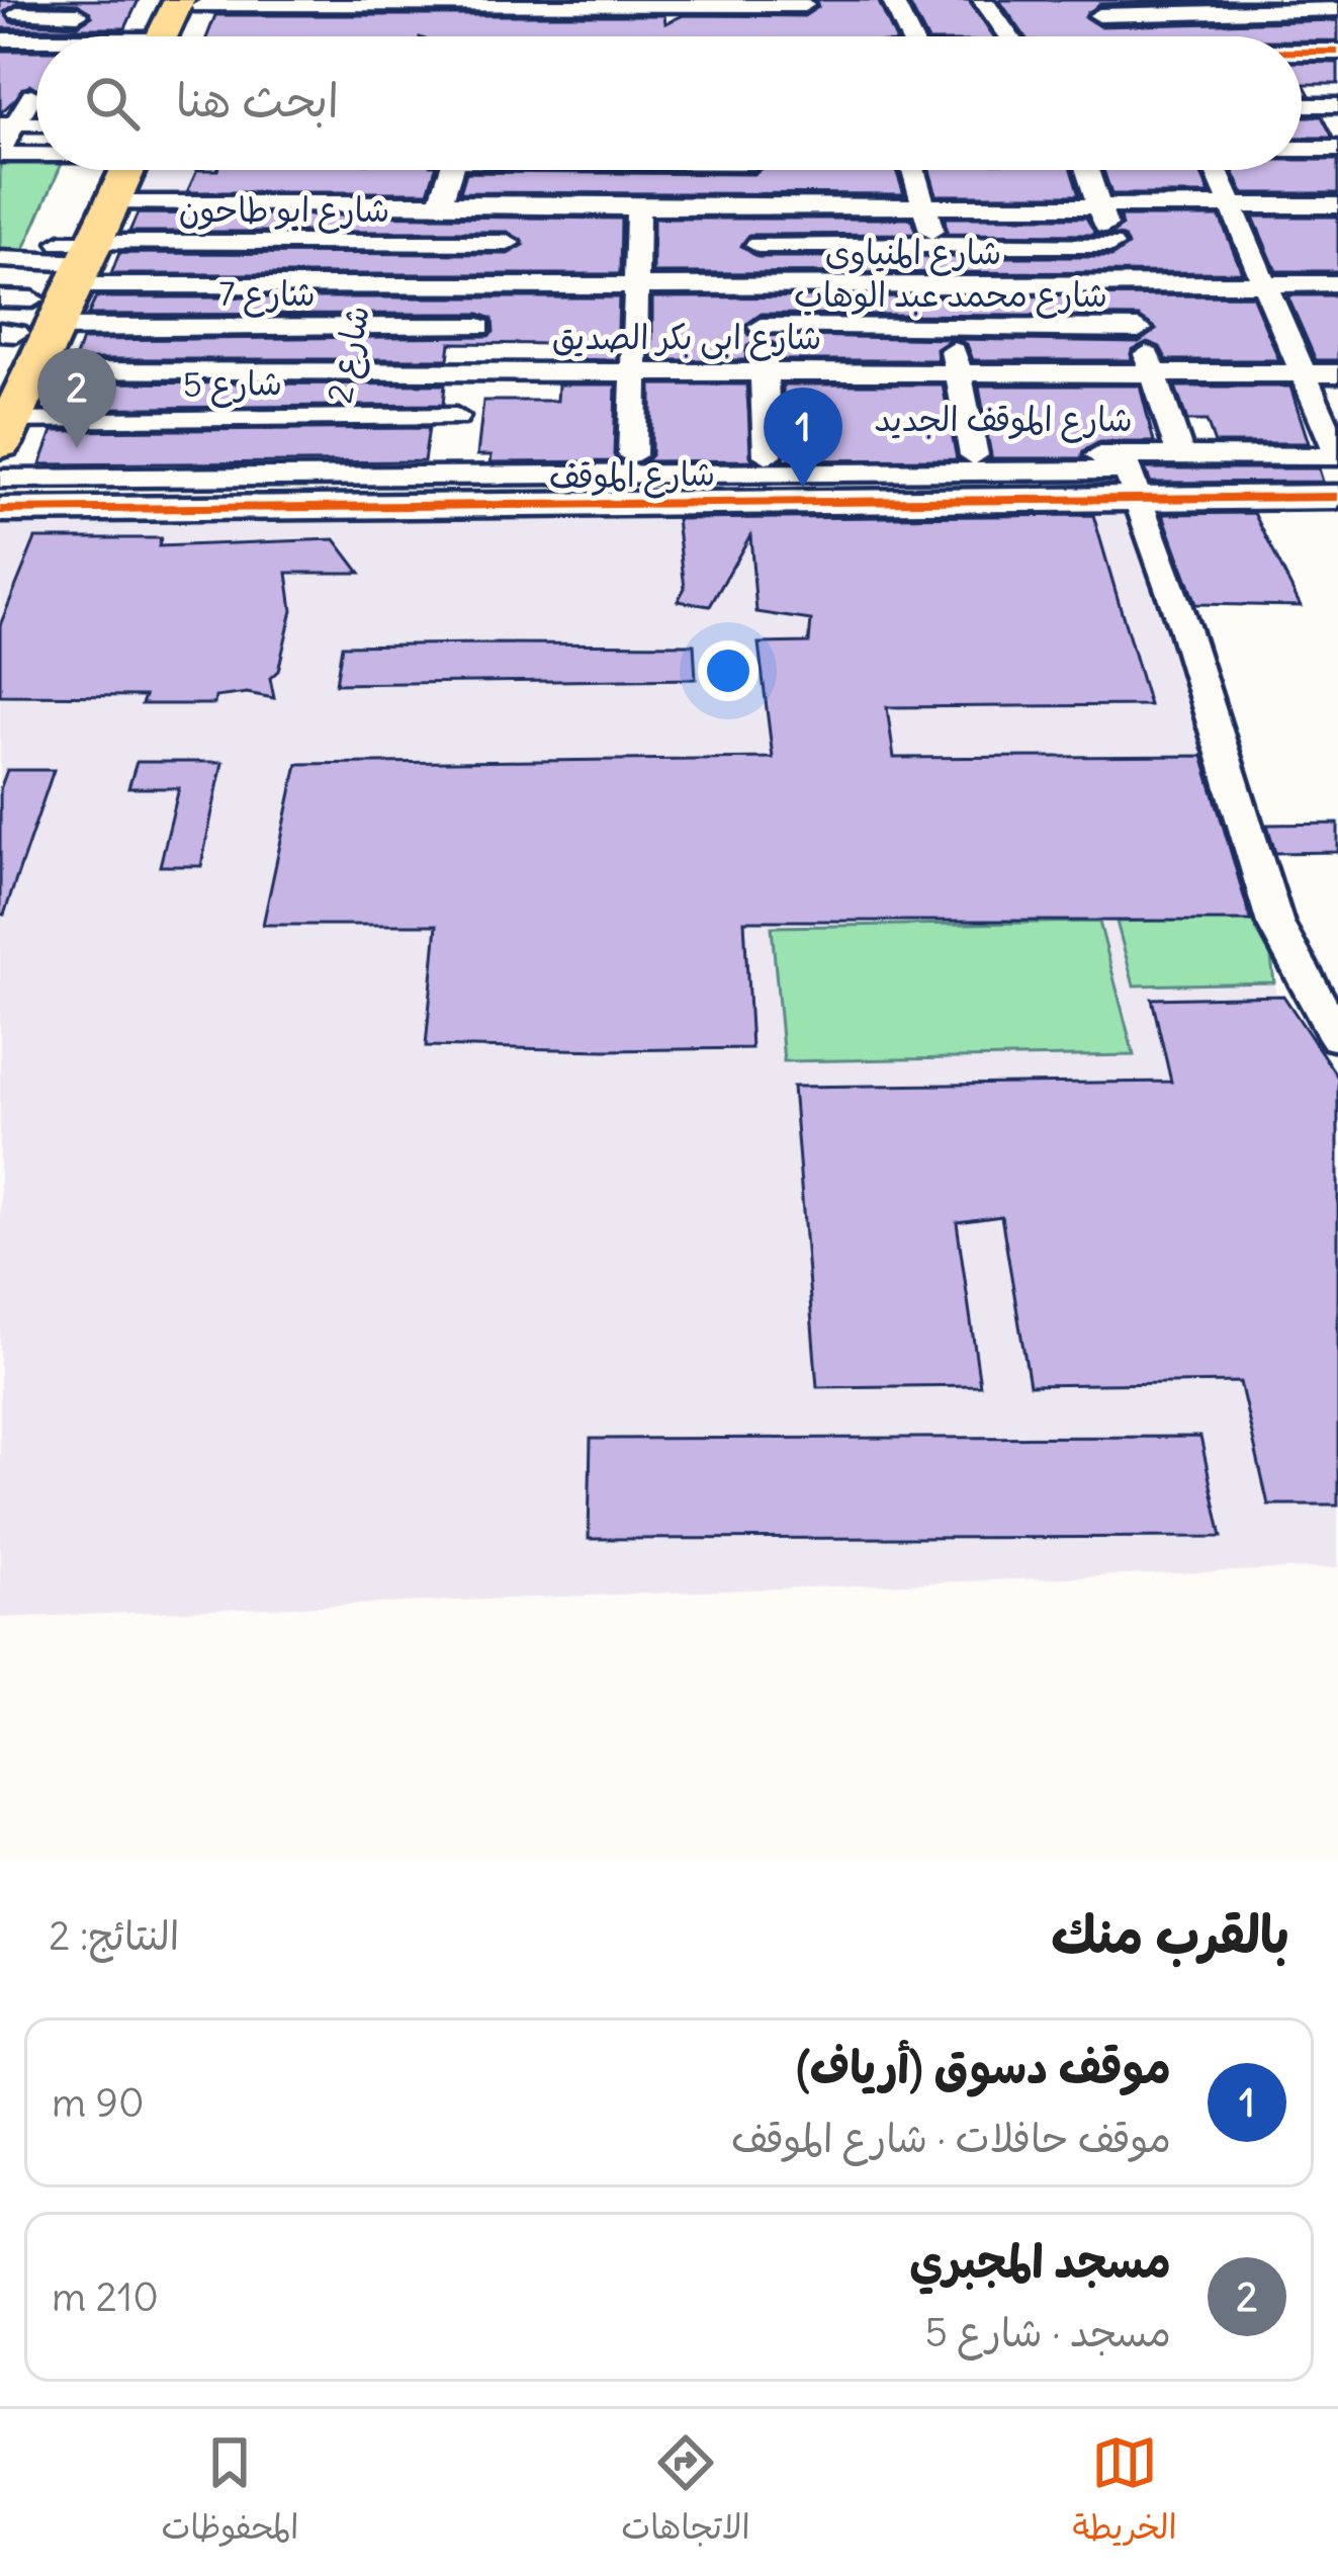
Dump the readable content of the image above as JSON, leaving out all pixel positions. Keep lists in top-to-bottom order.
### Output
{
  "streets": {
    "street": [
      "شارع ابو طاحون",
      "شارع المنياوى",
      "شارع 7",
      "شارع محمد عبد الوهاب",
      "شارع ابى بكر الصديق",
      "شارع 2",
      "شارع 5",
      "شارع الموقف الجديد",
      "شارع الموقف"
    ]
  },
  "crossings": [
    ["شارع ابو طاحون", "شارع المنياوى"],
    ["شارع ابو طاحون", "شارع 2"],
    ["شارع المنياوى", "شارع 2"],
    ["شارع 7", "شارع ابى بكر الصديق"],
    ["شارع 7", "شارع 2"],
    ["شارع ابى بكر الصديق", "شارع 2"],
    ["شارع 2", "شارع 5"],
    ["شارع 2", "شارع الموقف"],
    ["شارع 5", "شارع الموقف الجديد"],
    ["شارع 5", "شارع الموقف"],
    ["شارع الموقف الجديد", "شارع الموقف"]
  ],
  "page": {
    "search": "ابحث هنا",
    "pins": ["2", "1"],
    "heading": ["بالقرب منك", "النتائج: 2"],
    "list": [
      {
        "mark": "1",
        "name": "موقف دسوق (أرياف)",
        "note": "موقف حافلات · شارع الموقف",
        "value": "90 m"
      },
      {
        "mark": "2",
        "name": "مسجد المجبري",
        "note": "مسجد · شارع 5",
        "value": "210 m"
      }
    ],
    "nav": ["الخريطة", "الاتجاهات", "المحفوظات"]
  }
}
